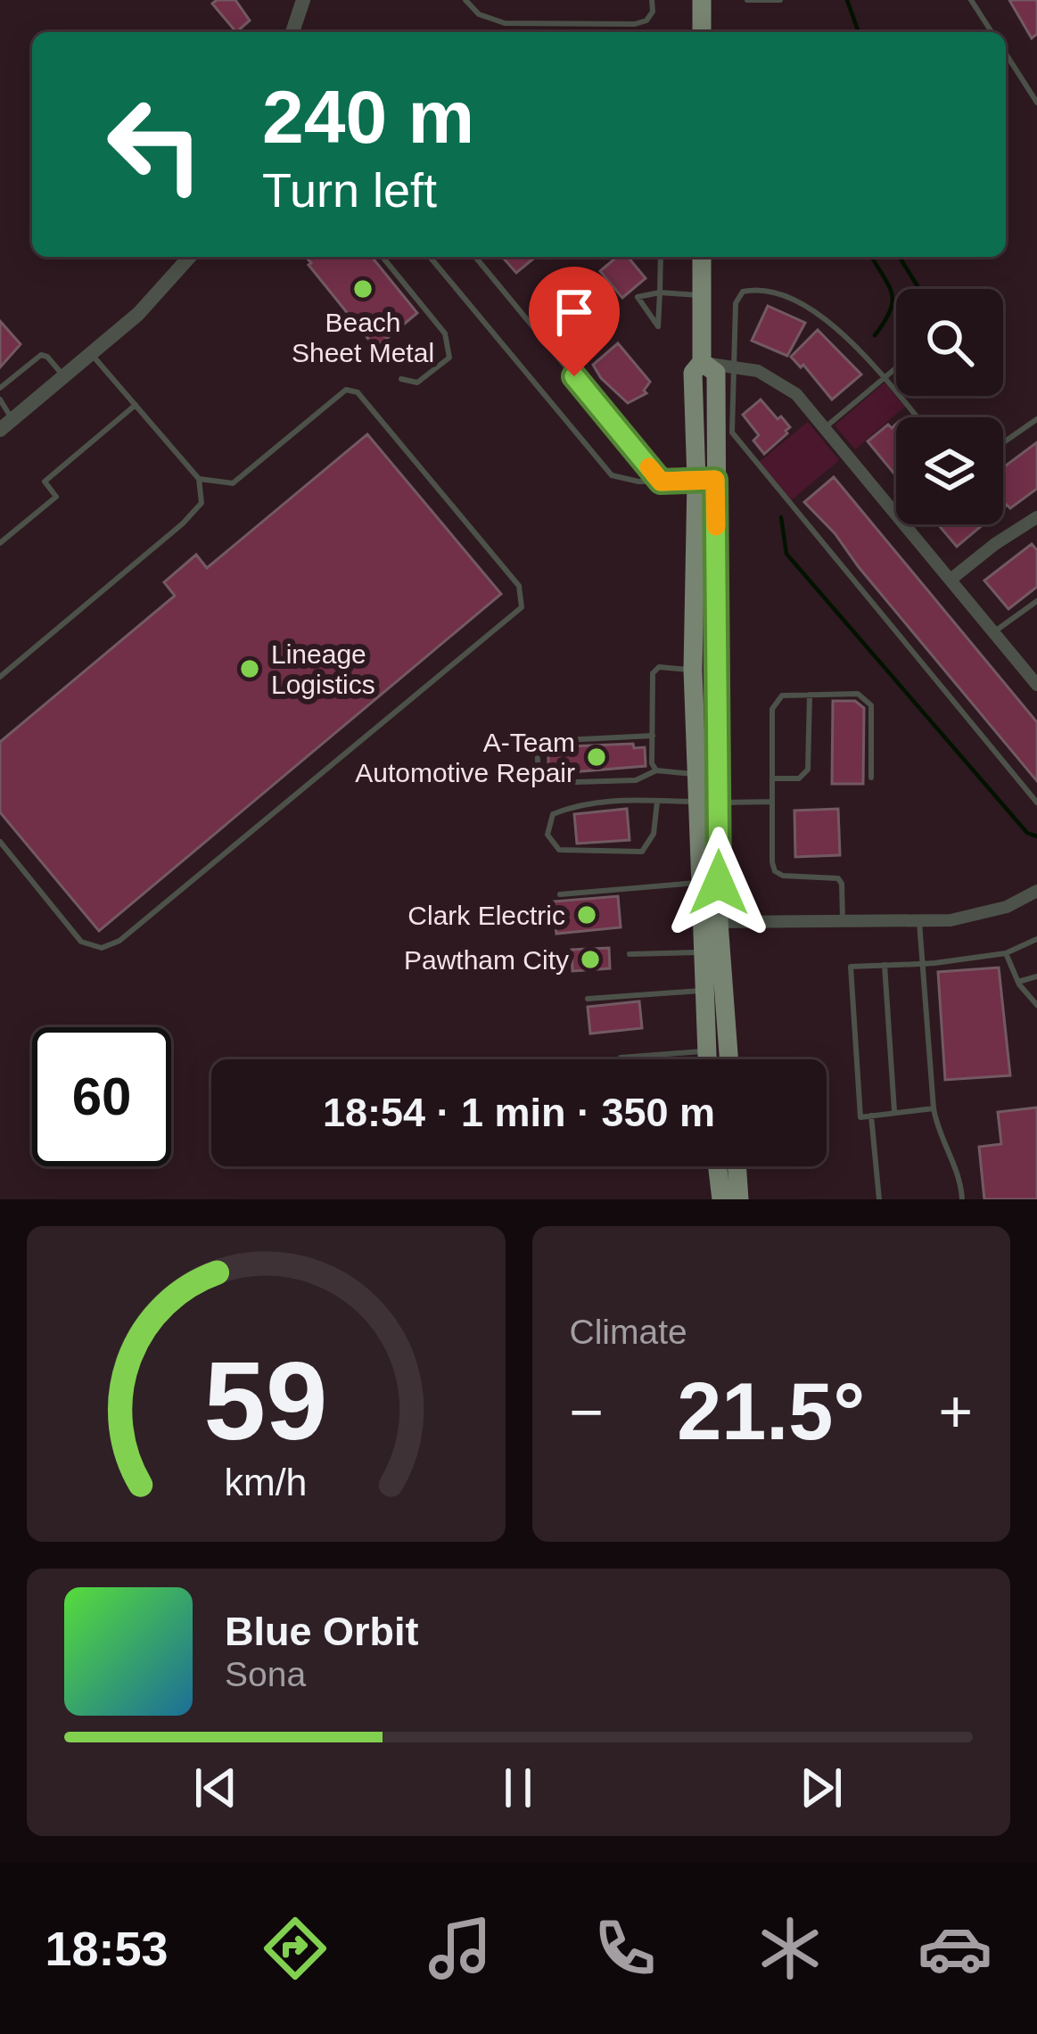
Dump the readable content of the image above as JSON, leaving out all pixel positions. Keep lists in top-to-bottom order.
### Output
{
  "places": [
    "Beach Sheet Metal",
    "Lineage Logistics",
    "A-Team Automotive Repair",
    "Clark Electric",
    "Pawtham City"
  ],
  "page": {
    "turn": ["240 m", "Turn left"],
    "limit": "60",
    "trip": "18:54 · 1 min · 350 m",
    "tile": "Climate",
    "heat": ["−", "21.5°", "+"],
    "song": ["Blue Orbit", "Sona"],
    "tabs": "18:53",
    "gauge": ["59", "km/h"]
  }
}
